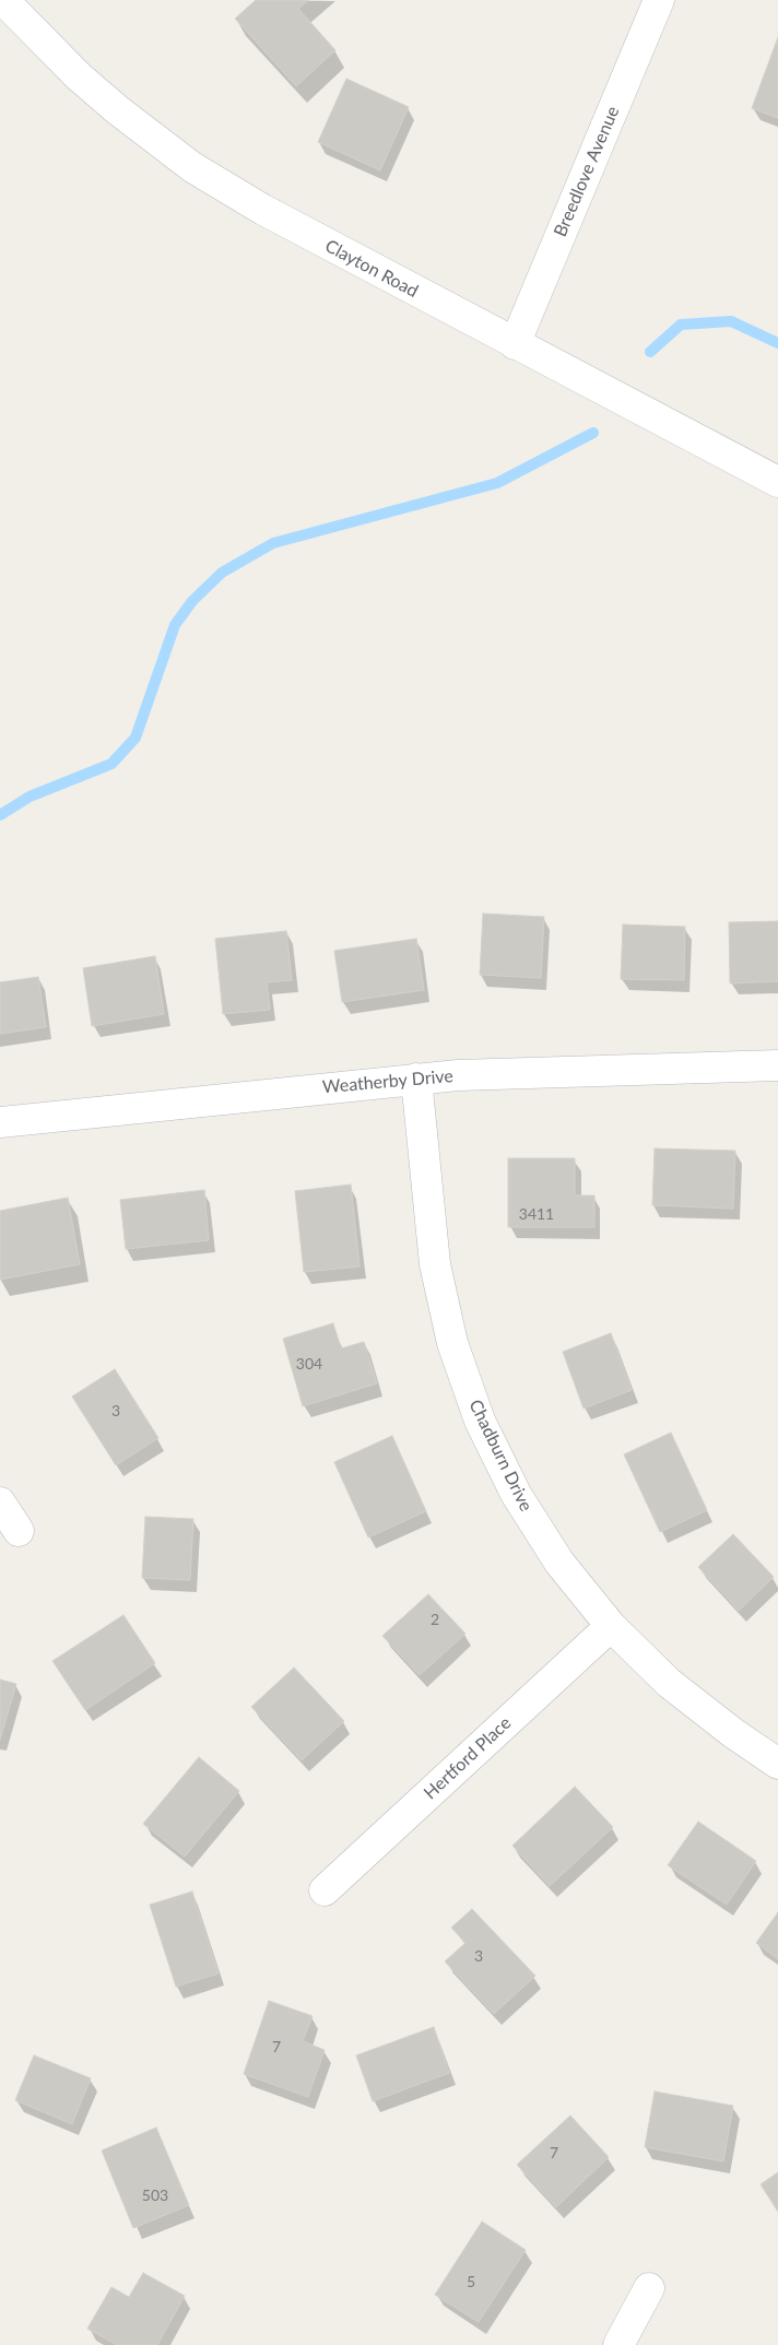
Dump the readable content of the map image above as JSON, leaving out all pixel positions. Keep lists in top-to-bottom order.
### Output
{
  "streets": {
    "street": [
      "Breedlove Avenue",
      "Clayton Road",
      "Weatherby Drive",
      "Chadburn Drive",
      "Hertford Place"
    ]
  },
  "crossings": [
    ["Breedlove Avenue", "Clayton Road"],
    ["Weatherby Drive", "Chadburn Drive"],
    ["Chadburn Drive", "Hertford Place"]
  ],
  "house_numbers": [
    "3411",
    "304",
    "3",
    "2",
    "3",
    "7",
    "7",
    "503",
    "5"
  ]
}
